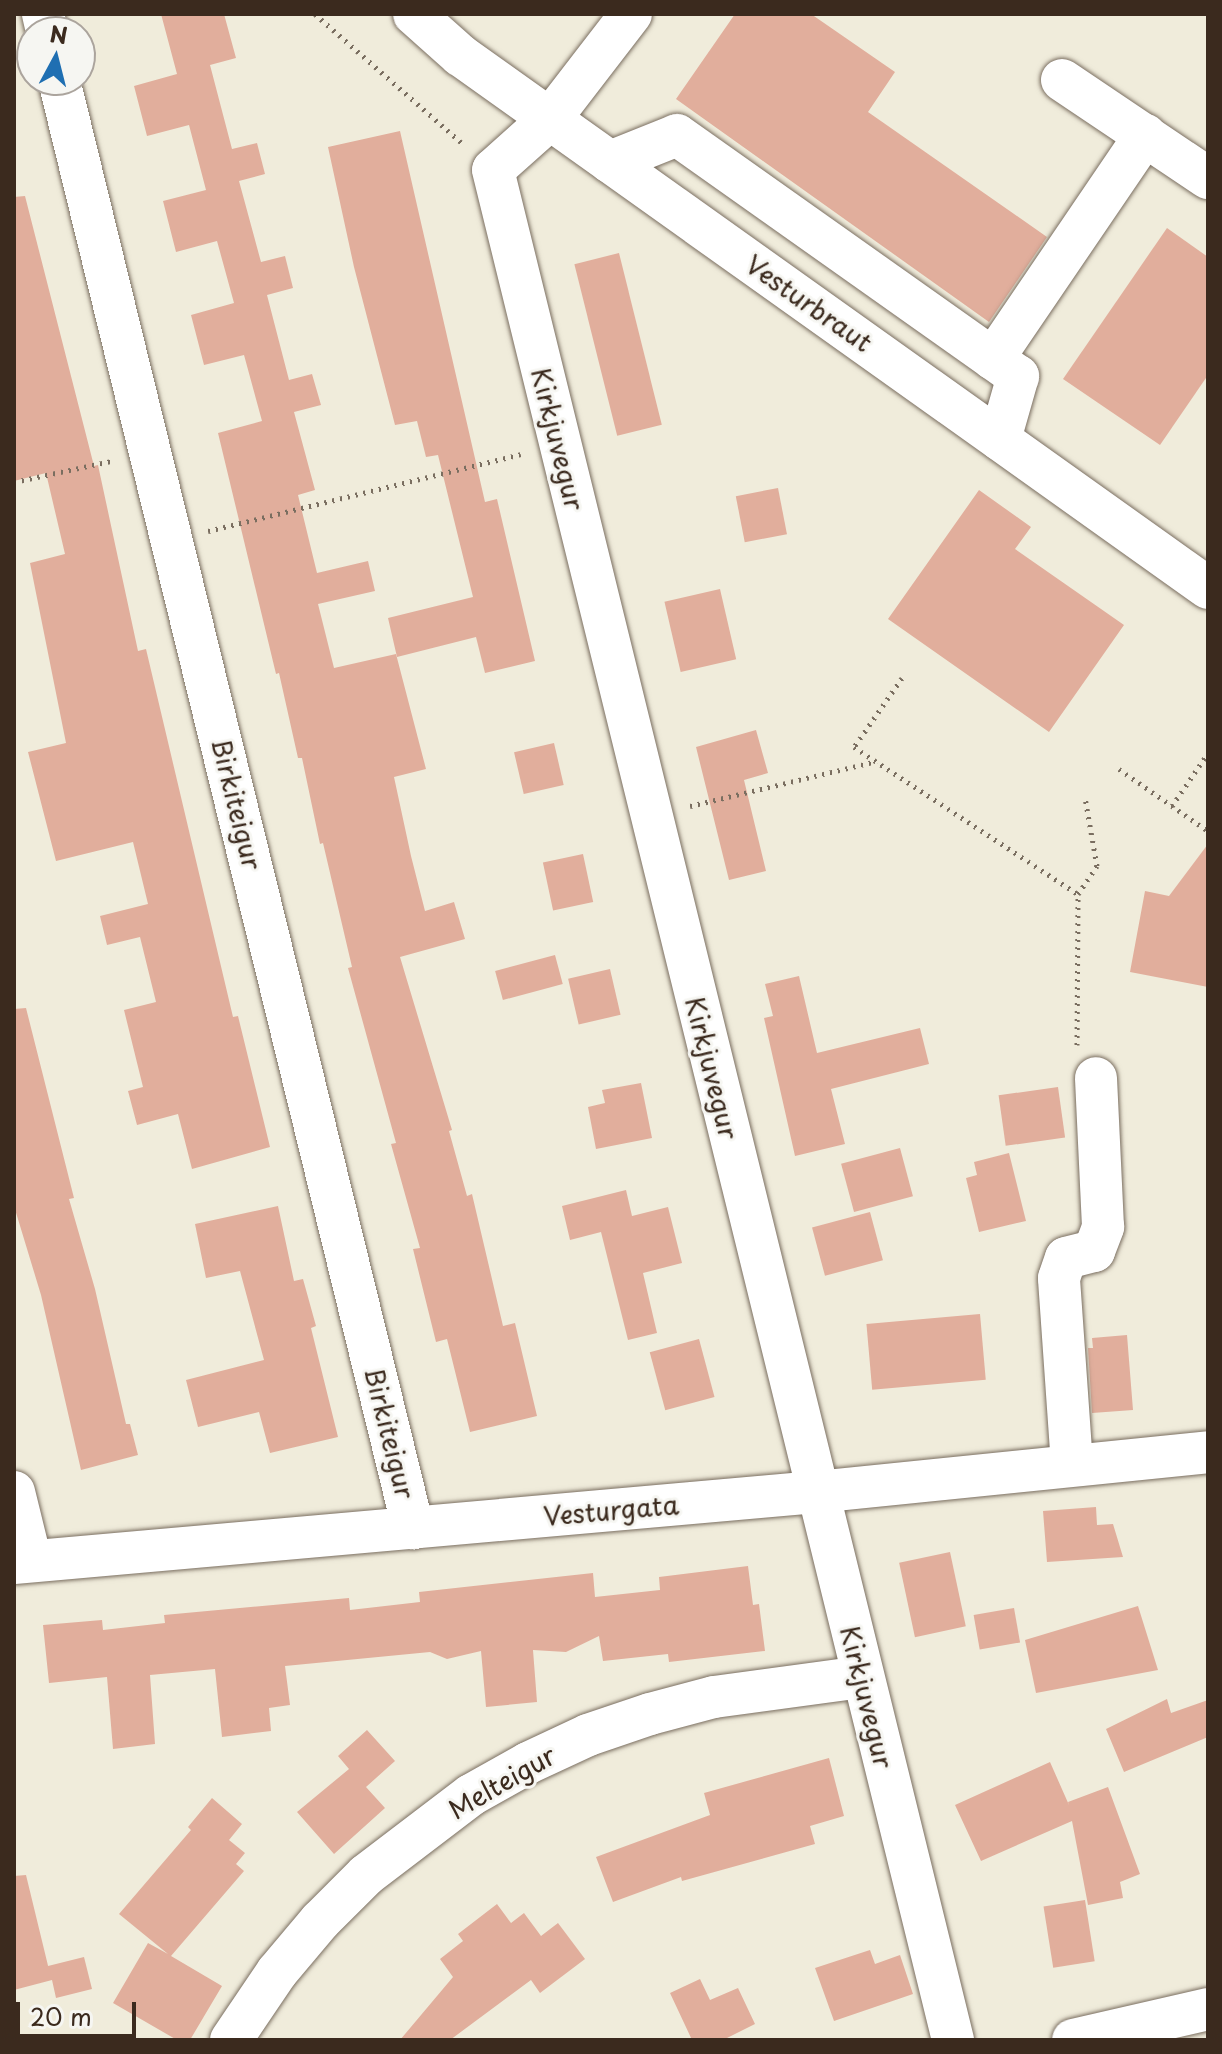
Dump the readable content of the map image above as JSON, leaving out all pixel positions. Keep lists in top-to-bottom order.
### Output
{
  "streets": {
    "street": [
      "Vesturbraut",
      "Kirkjuvegur",
      "Birkiteigur",
      "Vesturgata",
      "Melteigur"
    ]
  },
  "crossings": [
    ["Kirkjuvegur", "Vesturgata"],
    ["Kirkjuvegur", "Melteigur"],
    ["Birkiteigur", "Vesturgata"]
  ],
  "scale_bar": "20 m",
  "north": "top"
}
